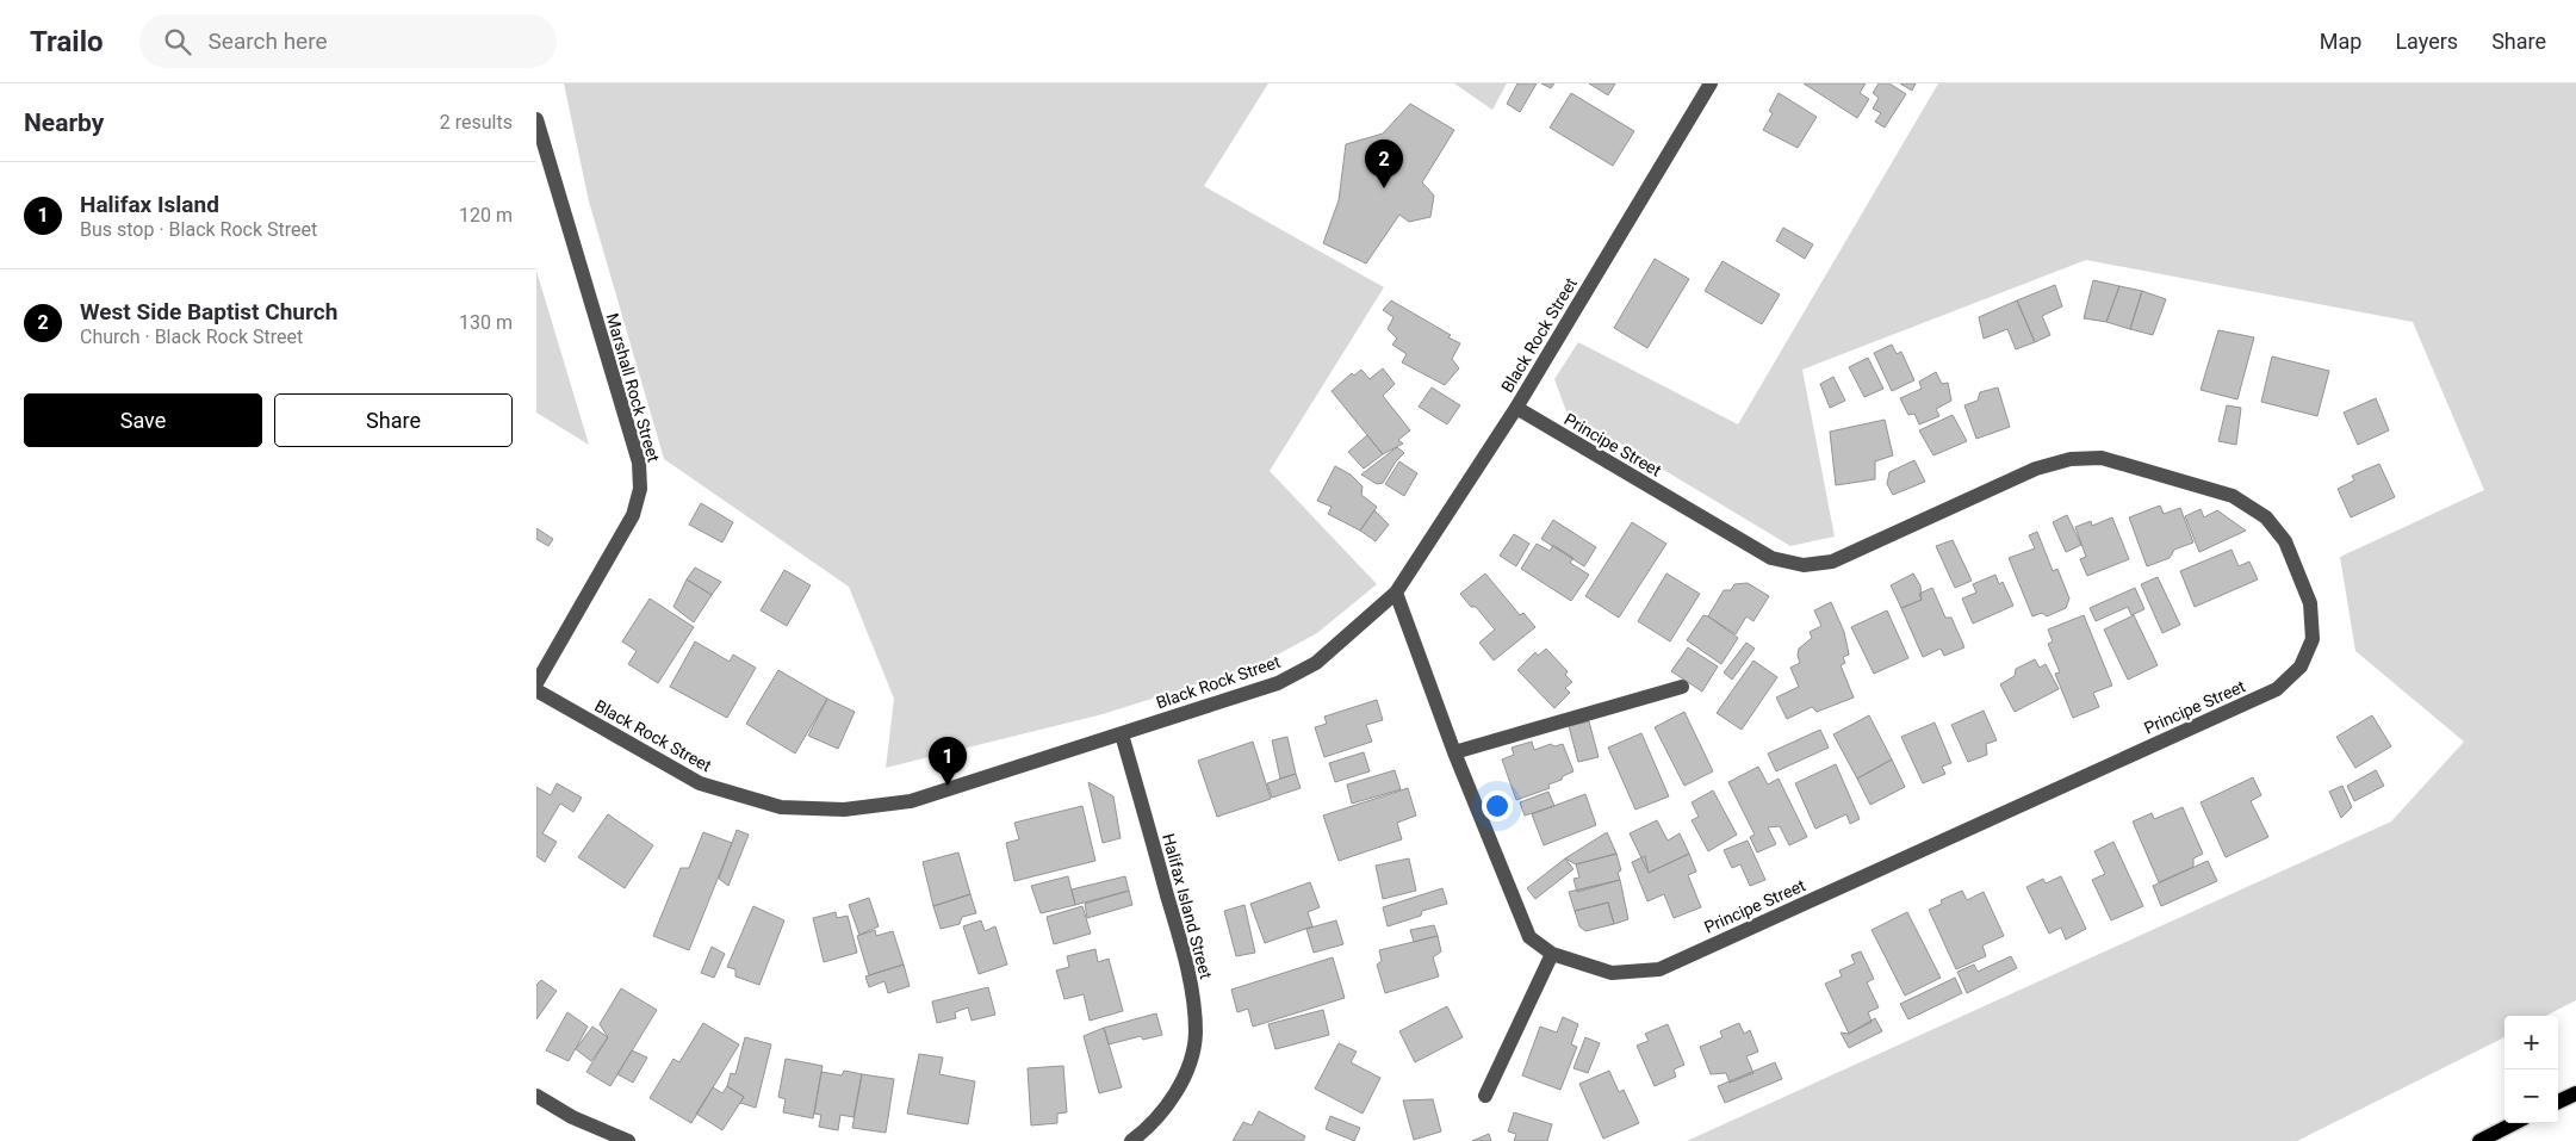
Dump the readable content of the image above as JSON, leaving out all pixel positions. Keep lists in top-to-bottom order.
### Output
{
  "streets": {
    "street": [
      "Black Rock Street",
      "Marshall Rock Street",
      "Principe Street",
      "Halifax Island Street"
    ]
  },
  "crossings": [
    ["Black Rock Street", "Principe Street"],
    ["Black Rock Street", "Halifax Island Street"]
  ],
  "page": {
    "header": "Trailo",
    "search": "Search here",
    "nav": ["Map", "Layers", "Share"],
    "heading": ["Nearby", "2 results"],
    "pins": ["2", "1"],
    "list": [
      {
        "mark": "1",
        "name": "Halifax Island",
        "note": "Bus stop · Black Rock Street",
        "value": "120 m"
      },
      {
        "mark": "2",
        "name": "West Side Baptist Church",
        "note": "Church · Black Rock Street",
        "value": "130 m"
      }
    ],
    "buttons": ["Save", "Share"],
    "map_buttons": ["+", "−"]
  }
}
